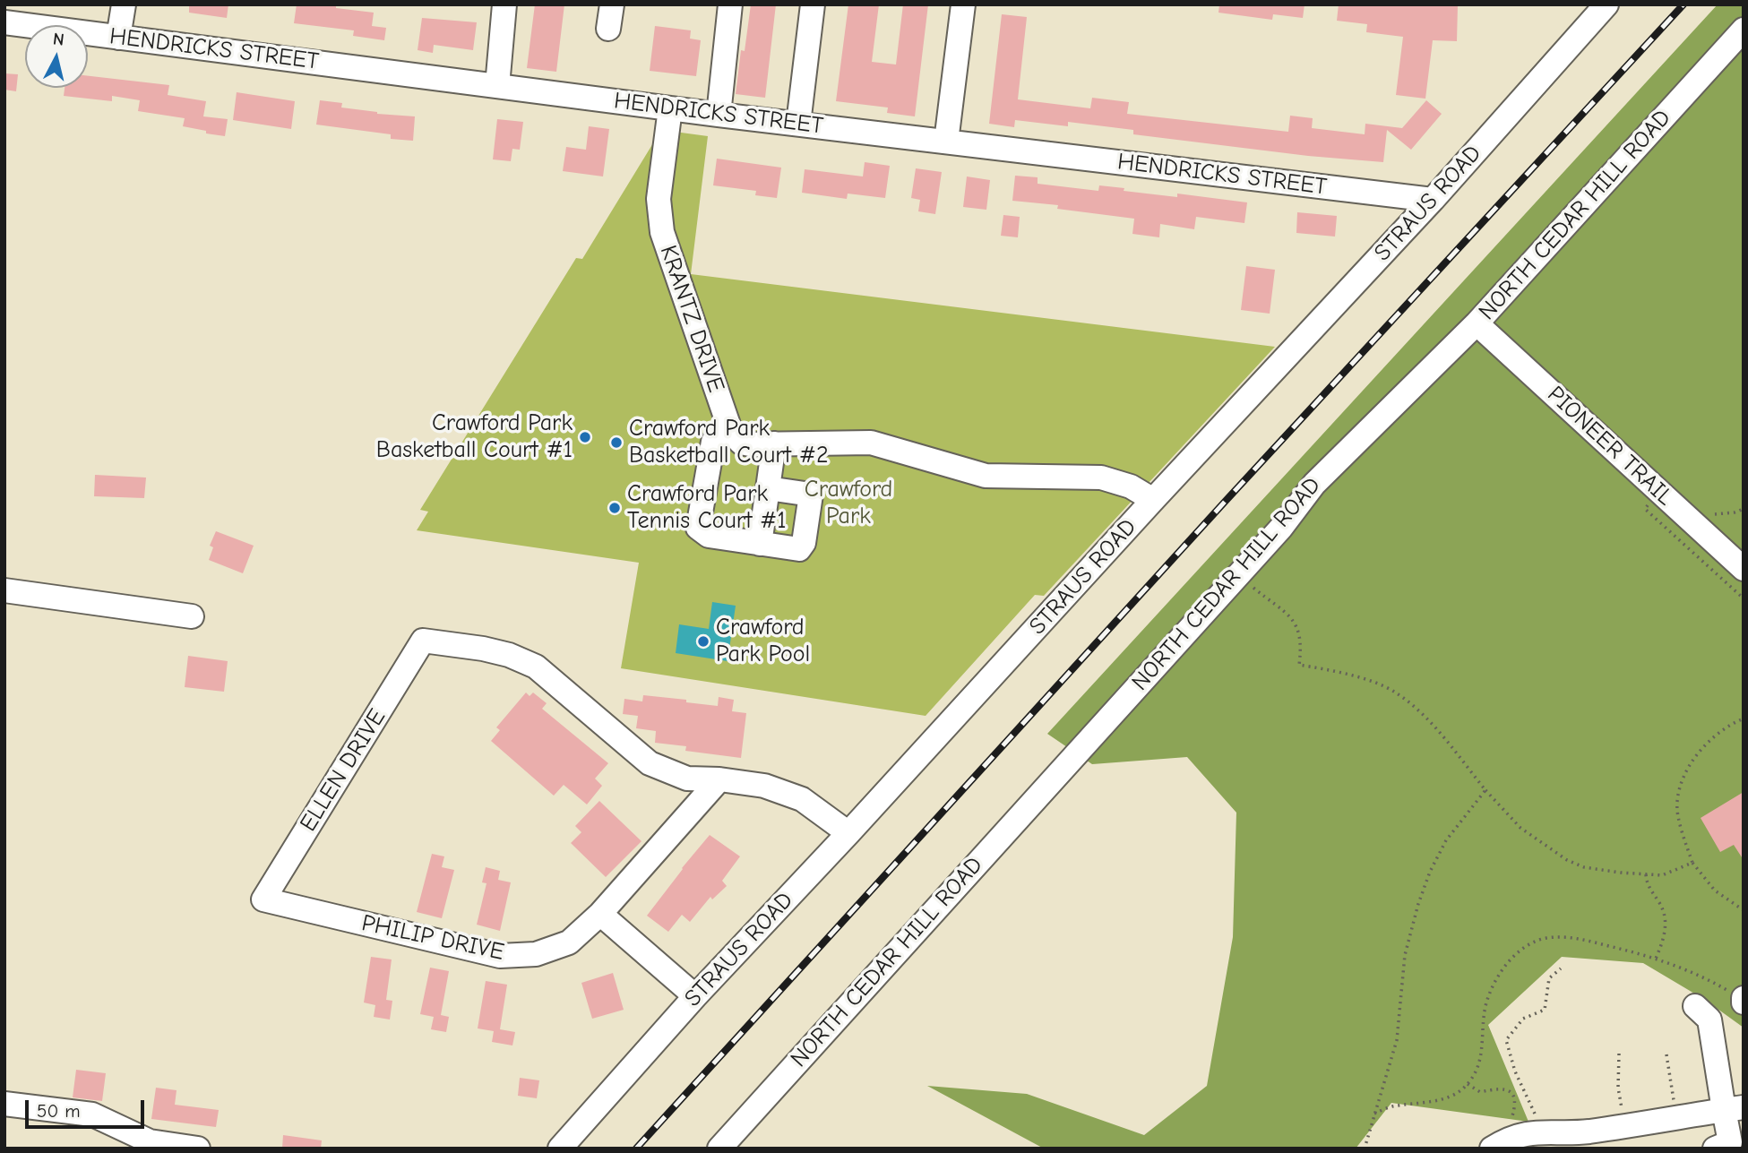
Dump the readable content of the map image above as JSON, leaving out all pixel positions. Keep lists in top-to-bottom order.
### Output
{
  "streets": {
    "street": [
      "HENDRICKS STREET",
      "STRAUS ROAD",
      "NORTH CEDAR HILL ROAD",
      "KRANTZ DRIVE",
      "PIONEER TRAIL",
      "ELLEN DRIVE",
      "PHILIP DRIVE"
    ]
  },
  "crossings": [
    ["HENDRICKS STREET", "STRAUS ROAD"],
    ["HENDRICKS STREET", "KRANTZ DRIVE"],
    ["NORTH CEDAR HILL ROAD", "PIONEER TRAIL"],
    ["ELLEN DRIVE", "PHILIP DRIVE"]
  ],
  "parks": ["Crawford Park"],
  "places": [
    "Crawford Park Basketball Court #1",
    "Crawford Park Basketball Court #2",
    "Crawford Park Tennis Court #1",
    "Crawford Park Pool"
  ],
  "scale_bar": "50 m",
  "north": "top"
}
